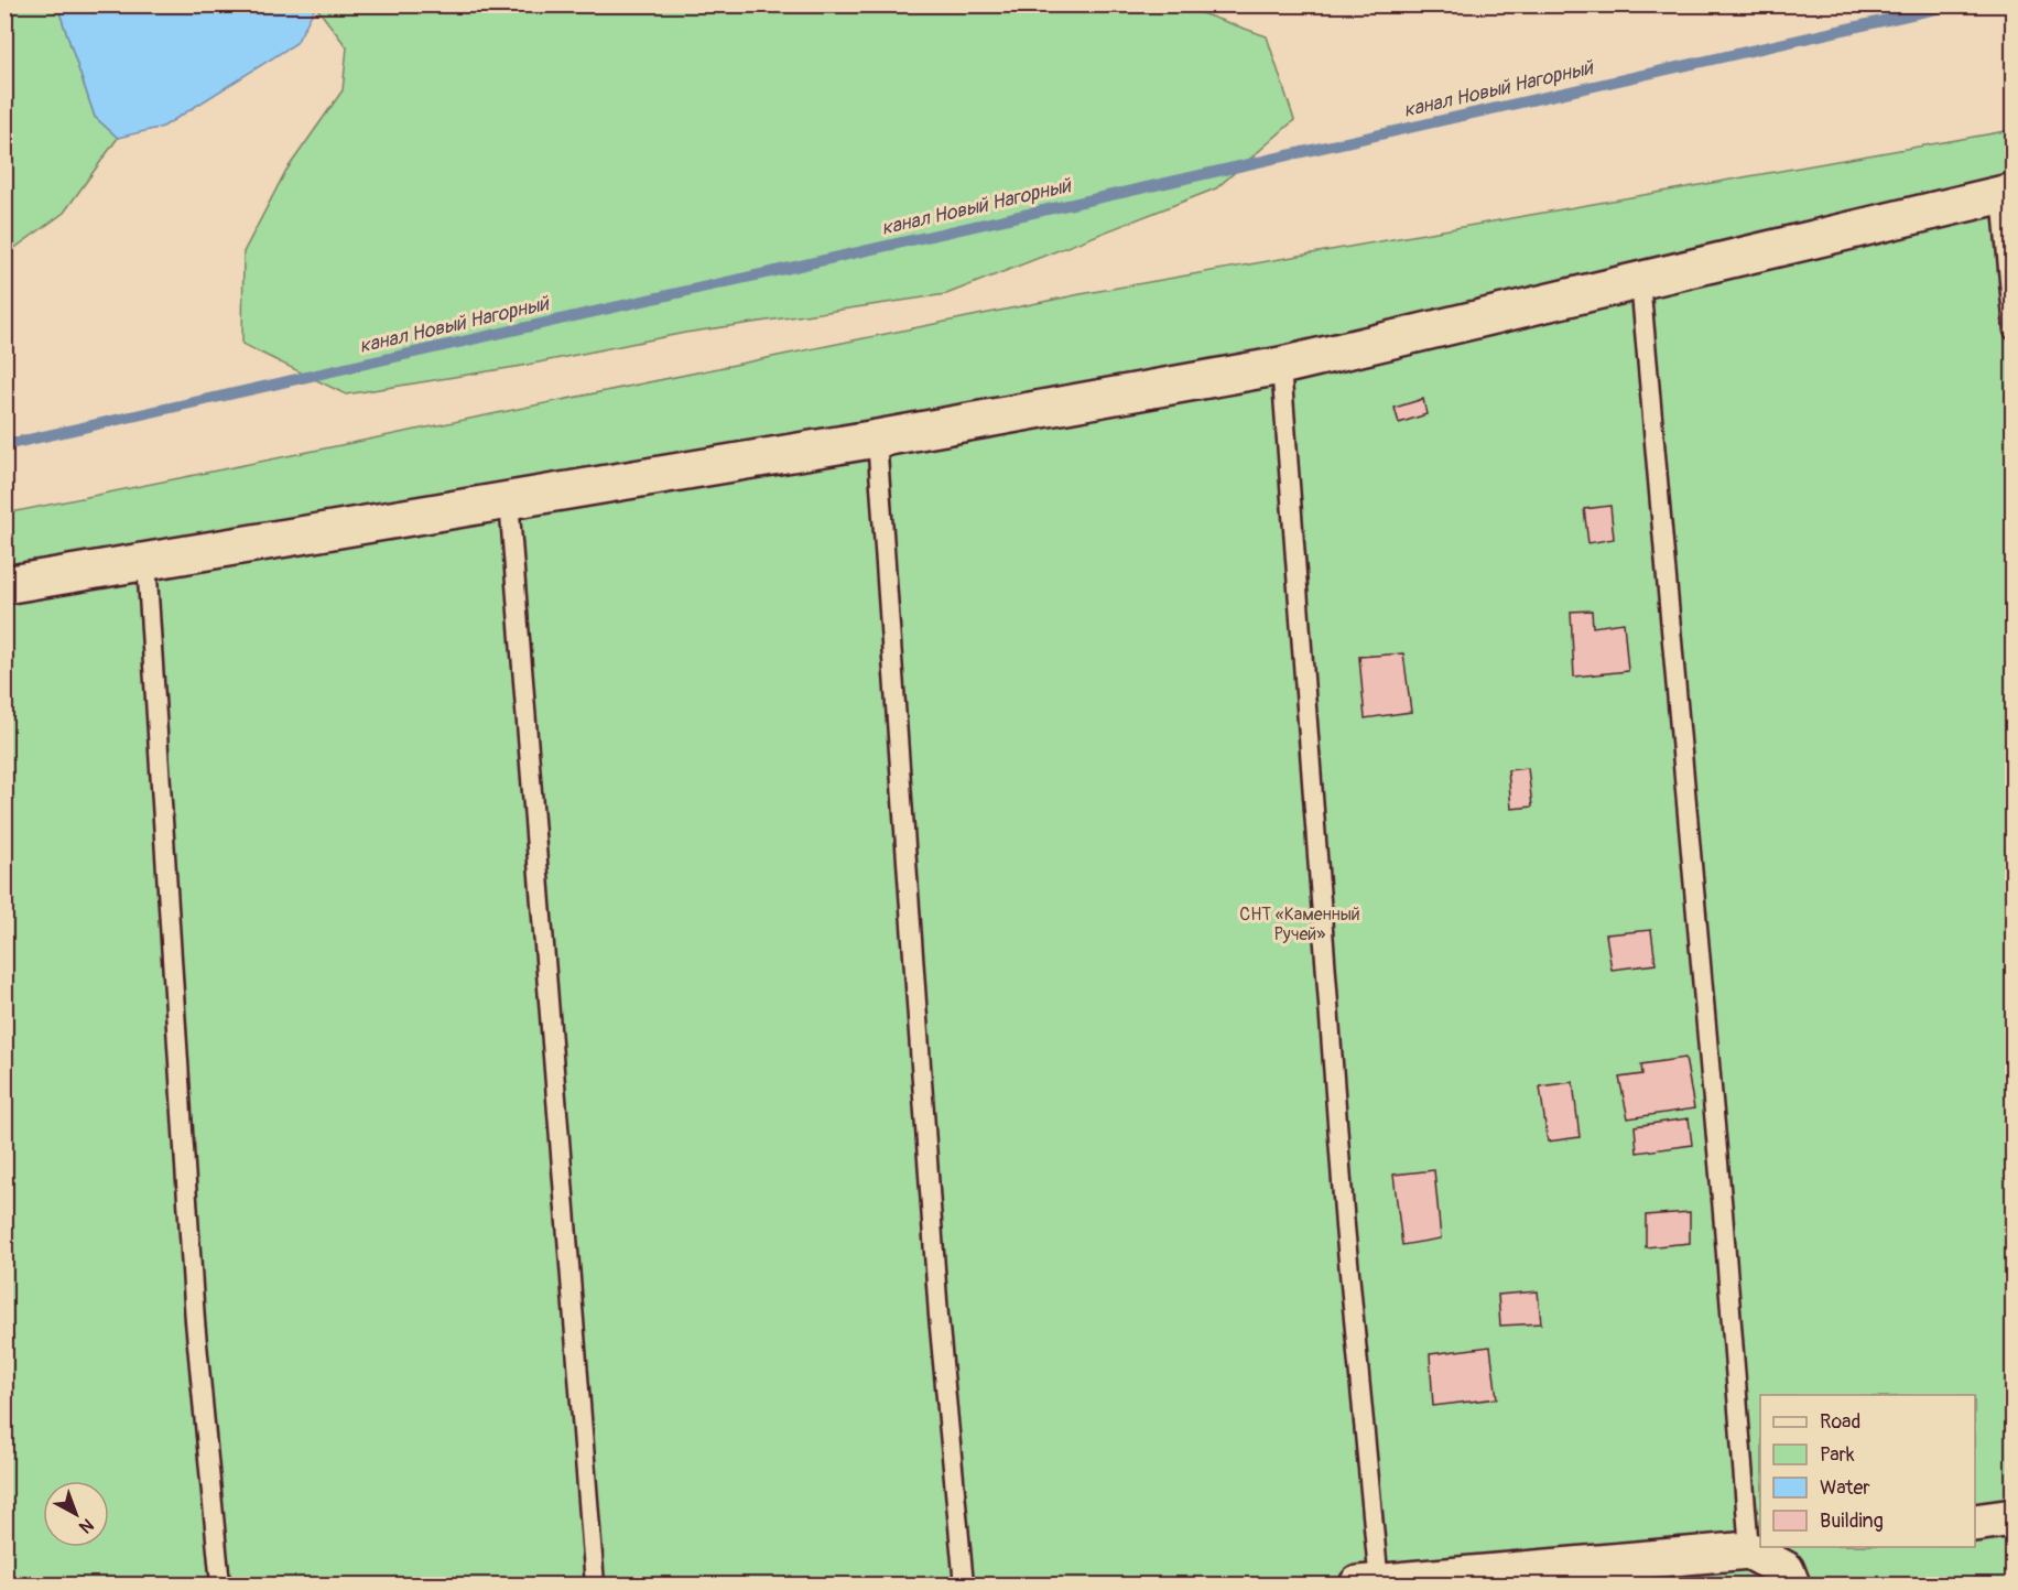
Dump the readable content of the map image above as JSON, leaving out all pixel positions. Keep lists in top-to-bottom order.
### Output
{
  "water": ["канал Новый Нагорный"],
  "parks": ["СНТ «Каменный Ручей»"],
  "legend": [
    "Road",
    "Park",
    "Water",
    "Building"
  ],
  "north": "bottom right"
}
